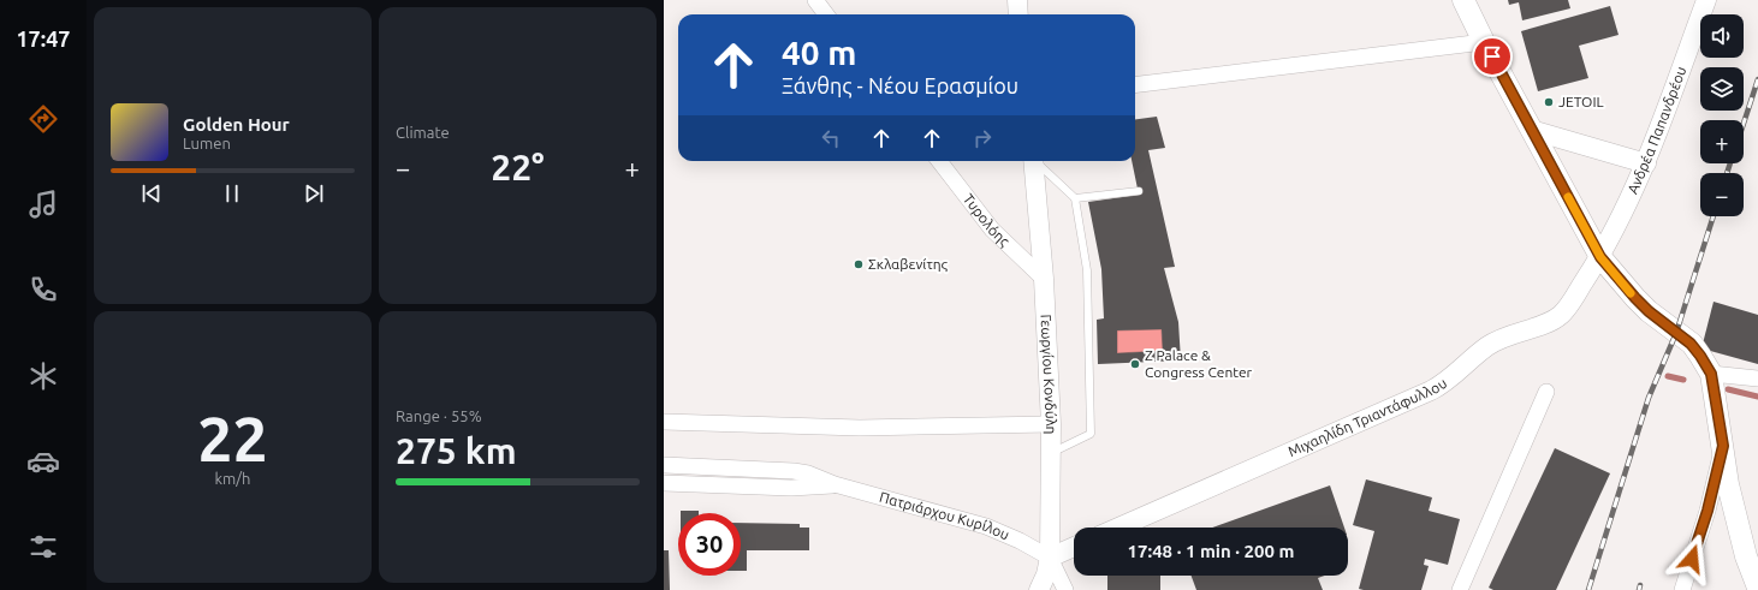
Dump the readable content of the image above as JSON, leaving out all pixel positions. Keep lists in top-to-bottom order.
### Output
{
  "streets": {
    "street": [
      "Ανδρέα Παπανδρέου",
      "Τυρολόης",
      "Γεωργίου Κονδύλη",
      "Μιχαηλίδη Τριαντάφυλλου",
      "Πατριάρχου Κυρίλου"
    ]
  },
  "crossings": [
    ["Ανδρέα Παπανδρέου", "Μιχαηλίδη Τριαντάφυλλου"],
    ["Τυρολόης", "Γεωργίου Κονδύλη"],
    ["Γεωργίου Κονδύλη", "Πατριάρχου Κυρίλου"]
  ],
  "places": ["JETOIL", "Σκλαβενίτης", "Z Palace & Congress Center"],
  "page": {
    "tabs": "17:47",
    "tile": [
      "Climate",
      ["22", "km/h"],
      ["Range · 55%", "275 km"]
    ],
    "map_buttons": ["+", "−"],
    "turn": ["40 m", "Ξάνθης - Νέου Ερασμίου"],
    "song": ["Golden Hour", "Lumen"],
    "heat": ["−", "22°", "+"],
    "limit": "30",
    "trip": "17:48 · 1 min · 200 m"
  }
}
